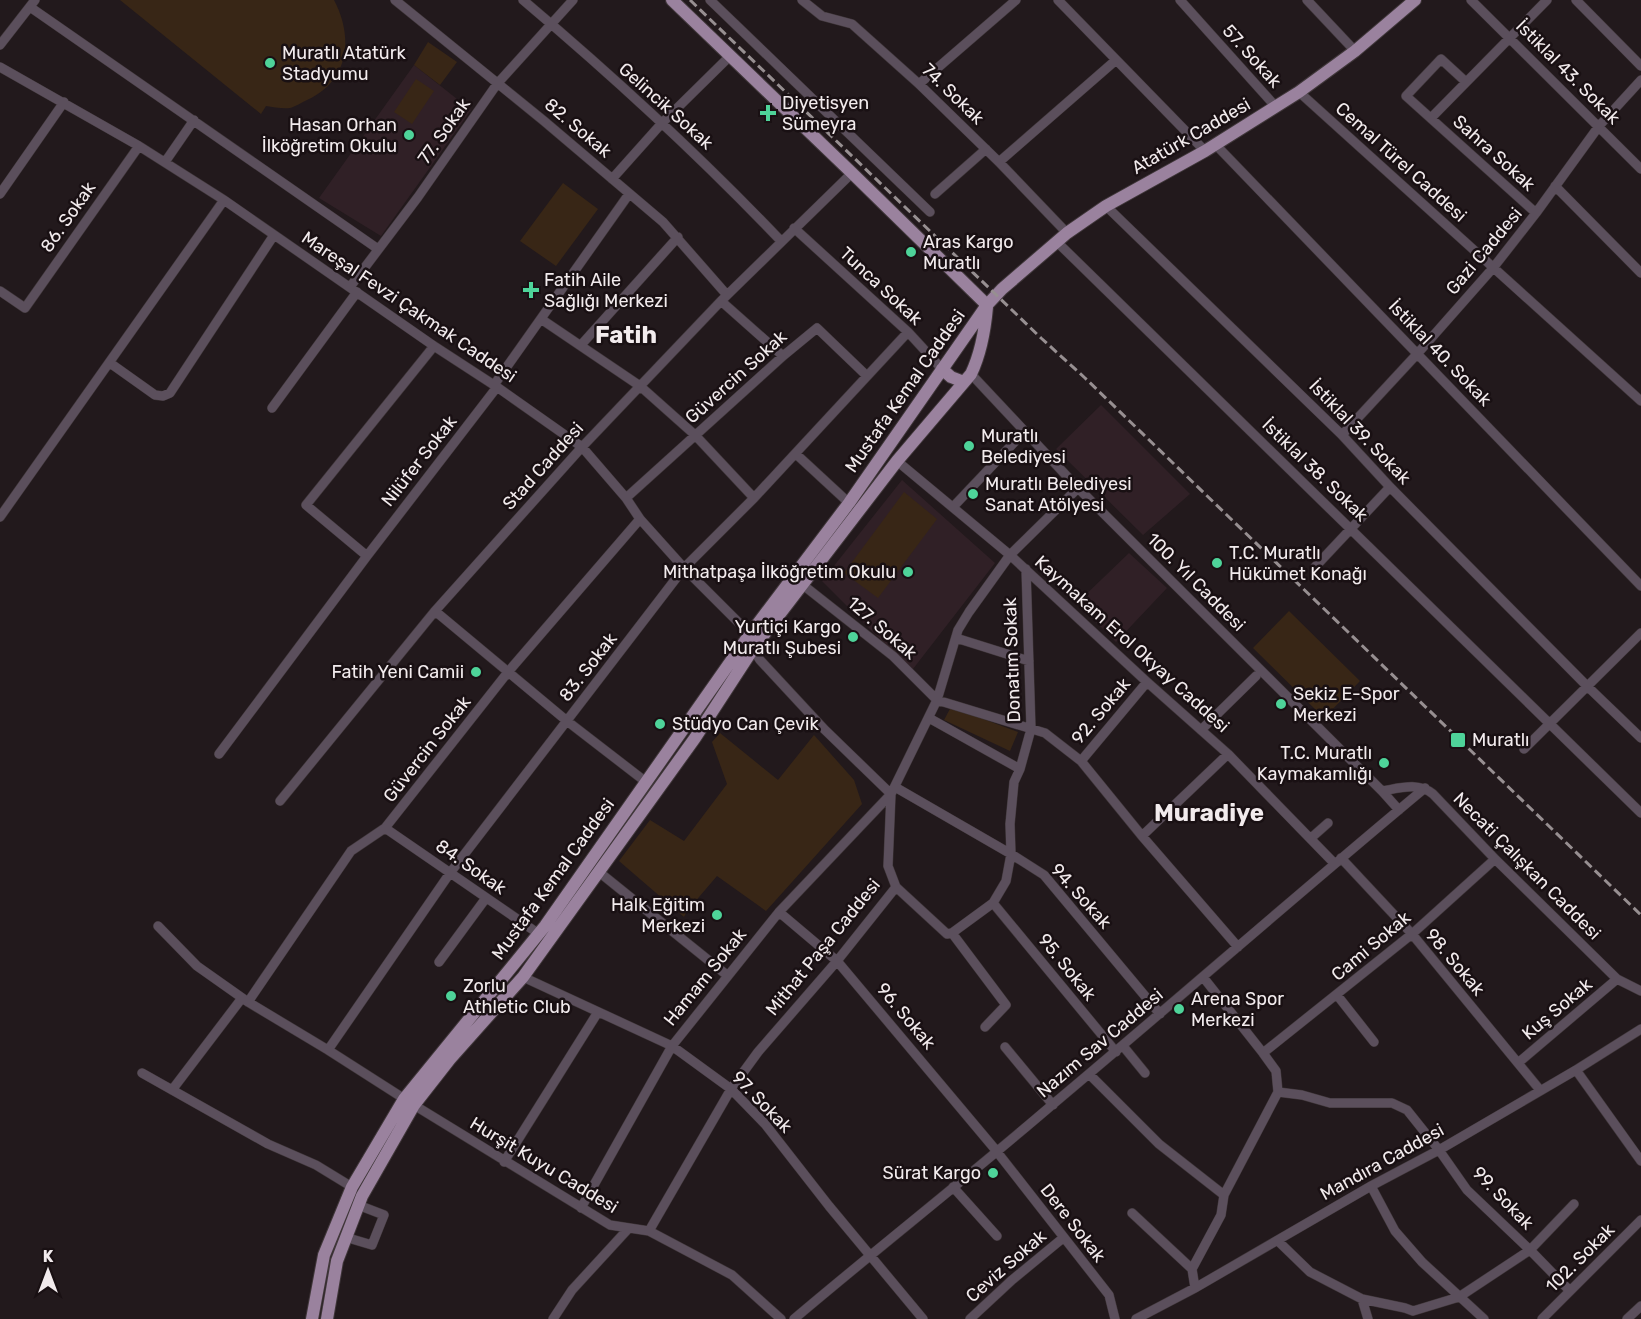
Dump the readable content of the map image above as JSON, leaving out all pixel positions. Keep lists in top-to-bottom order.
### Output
{
  "streets": {
    "main road": ["Atatürk Caddesi", "Mustafa Kemal Caddesi"],
    "street": [
      "57. Sokak",
      "İstiklal 43. Sokak",
      "74. Sokak",
      "Gelincik Sokak",
      "82. Sokak",
      "77. Sokak",
      "Sahra Sokak",
      "Cemal Türel Caddesi",
      "86. Sokak",
      "Gazi Caddesi",
      "Tunca Sokak",
      "Mareşal Fevzi Çakmak Caddesi",
      "İstiklal 40. Sokak",
      "Güvercin Sokak",
      "İstiklal 39. Sokak",
      "Nilüfer Sokak",
      "Stad Caddesi",
      "İstiklal 38. Sokak",
      "100. Yıl Caddesi",
      "127. Sokak",
      "Kaymakam Erol Okyay Caddesi",
      "Donatım Sokak",
      "83. Sokak",
      "92. Sokak",
      "Necati Çalışkan Caddesi",
      "84. Sokak",
      "94. Sokak",
      "Cami Sokak",
      "Mithat Paşa Caddesi",
      "98. Sokak",
      "95. Sokak",
      "Hamam Sokak",
      "Kuş Sokak",
      "96. Sokak",
      "Nazım Sav Caddesi",
      "97. Sokak",
      "Mandıra Caddesi",
      "Hurşit Kuyu Caddesi",
      "99. Sokak",
      "Dere Sokak",
      "102. Sokak",
      "Ceviz Sokak"
    ]
  },
  "crossings": [
    ["57. Sokak", "Atatürk Caddesi"],
    ["İstiklal 43. Sokak", "Gazi Caddesi"],
    ["74. Sokak", "Atatürk Caddesi"],
    ["Gelincik Sokak", "77. Sokak"],
    ["Gelincik Sokak", "Stad Caddesi"],
    ["82. Sokak", "77. Sokak"],
    ["82. Sokak", "Güvercin Sokak"],
    ["82. Sokak", "Nilüfer Sokak"],
    ["82. Sokak", "Stad Caddesi"],
    ["77. Sokak", "Mareşal Fevzi Çakmak Caddesi"],
    ["Atatürk Caddesi", "Cemal Türel Caddesi"],
    ["Atatürk Caddesi", "İstiklal 40. Sokak"],
    ["Atatürk Caddesi", "Mustafa Kemal Caddesi"],
    ["Atatürk Caddesi", "İstiklal 39. Sokak"],
    ["Atatürk Caddesi", "İstiklal 38. Sokak"],
    ["Sahra Sokak", "Gazi Caddesi"],
    ["Cemal Türel Caddesi", "Gazi Caddesi"],
    ["86. Sokak", "Mareşal Fevzi Çakmak Caddesi"],
    ["Gazi Caddesi", "İstiklal 40. Sokak"],
    ["Gazi Caddesi", "İstiklal 39. Sokak"],
    ["Tunca Sokak", "Mustafa Kemal Caddesi"],
    ["Tunca Sokak", "Stad Caddesi"],
    ["Tunca Sokak", "83. Sokak"],
    ["Mareşal Fevzi Çakmak Caddesi", "Güvercin Sokak"],
    ["Mareşal Fevzi Çakmak Caddesi", "Mustafa Kemal Caddesi"],
    ["Mareşal Fevzi Çakmak Caddesi", "Nilüfer Sokak"],
    ["Mareşal Fevzi Çakmak Caddesi", "Stad Caddesi"],
    ["Mareşal Fevzi Çakmak Caddesi", "83. Sokak"],
    ["Güvercin Sokak", "83. Sokak"],
    ["Güvercin Sokak", "84. Sokak"],
    ["Güvercin Sokak", "Hurşit Kuyu Caddesi"],
    ["Mustafa Kemal Caddesi", "100. Yıl Caddesi"],
    ["Mustafa Kemal Caddesi", "127. Sokak"],
    ["Mustafa Kemal Caddesi", "Kaymakam Erol Okyay Caddesi"],
    ["Mustafa Kemal Caddesi", "84. Sokak"],
    ["Mustafa Kemal Caddesi", "94. Sokak"],
    ["Mustafa Kemal Caddesi", "97. Sokak"],
    ["Mustafa Kemal Caddesi", "Hurşit Kuyu Caddesi"],
    ["100. Yıl Caddesi", "Mithat Paşa Caddesi"],
    ["100. Yıl Caddesi", "Nazım Sav Caddesi"],
    ["127. Sokak", "Mithat Paşa Caddesi"],
    ["Kaymakam Erol Okyay Caddesi", "Donatım Sokak"],
    ["Kaymakam Erol Okyay Caddesi", "92. Sokak"],
    ["Kaymakam Erol Okyay Caddesi", "Mithat Paşa Caddesi"],
    ["Kaymakam Erol Okyay Caddesi", "98. Sokak"],
    ["Kaymakam Erol Okyay Caddesi", "Nazım Sav Caddesi"],
    ["Donatım Sokak", "94. Sokak"],
    ["Donatım Sokak", "95. Sokak"],
    ["83. Sokak", "84. Sokak"],
    ["83. Sokak", "Hurşit Kuyu Caddesi"],
    ["Necati Çalışkan Caddesi", "Cami Sokak"],
    ["Necati Çalışkan Caddesi", "Kuş Sokak"],
    ["Necati Çalışkan Caddesi", "Nazım Sav Caddesi"],
    ["94. Sokak", "Mithat Paşa Caddesi"],
    ["94. Sokak", "Hamam Sokak"],
    ["94. Sokak", "Nazım Sav Caddesi"],
    ["Cami Sokak", "98. Sokak"],
    ["Mithat Paşa Caddesi", "Hamam Sokak"],
    ["Mithat Paşa Caddesi", "96. Sokak"],
    ["Mithat Paşa Caddesi", "97. Sokak"],
    ["Mithat Paşa Caddesi", "Hurşit Kuyu Caddesi"],
    ["98. Sokak", "Kuş Sokak"],
    ["98. Sokak", "Nazım Sav Caddesi"],
    ["98. Sokak", "Mandıra Caddesi"],
    ["95. Sokak", "Nazım Sav Caddesi"],
    ["Hamam Sokak", "96. Sokak"],
    ["Hamam Sokak", "97. Sokak"],
    ["Hamam Sokak", "Hurşit Kuyu Caddesi"],
    ["96. Sokak", "Nazım Sav Caddesi"],
    ["96. Sokak", "Dere Sokak"],
    ["Nazım Sav Caddesi", "97. Sokak"],
    ["Nazım Sav Caddesi", "Dere Sokak"],
    ["Mandıra Caddesi", "99. Sokak"],
    ["99. Sokak", "102. Sokak"],
    ["Dere Sokak", "Ceviz Sokak"]
  ],
  "districts": ["Fatih", "Muradiye"],
  "places": {
    "other": [
      "Muratlı Atatürk Stadyumu",
      "Hasan Orhan İlköğretim Okulu",
      "Aras Kargo Muratlı",
      "Muratlı Belediyesi",
      "Muratlı Belediyesi Sanat Atölyesi",
      "T.C. Muratlı Hükümet Konağı",
      "Mithatpaşa İlköğretim Okulu",
      "Yurtiçi Kargo Muratlı Şubesi",
      "Fatih Yeni Camii",
      "Sekiz E-Spor Merkezi",
      "Stüdyo Can Çevik",
      "T.C. Muratlı Kaymakamlığı",
      "Halk Eğitim Merkezi",
      "Zorlu Athletic Club",
      "Arena Spor Merkezi",
      "Sürat Kargo"
    ],
    "health": ["Diyetisyen Sümeyra", "Fatih Aile Sağlığı Merkezi"],
    "transit": ["Muratlı"]
  },
  "north": "top"
}
